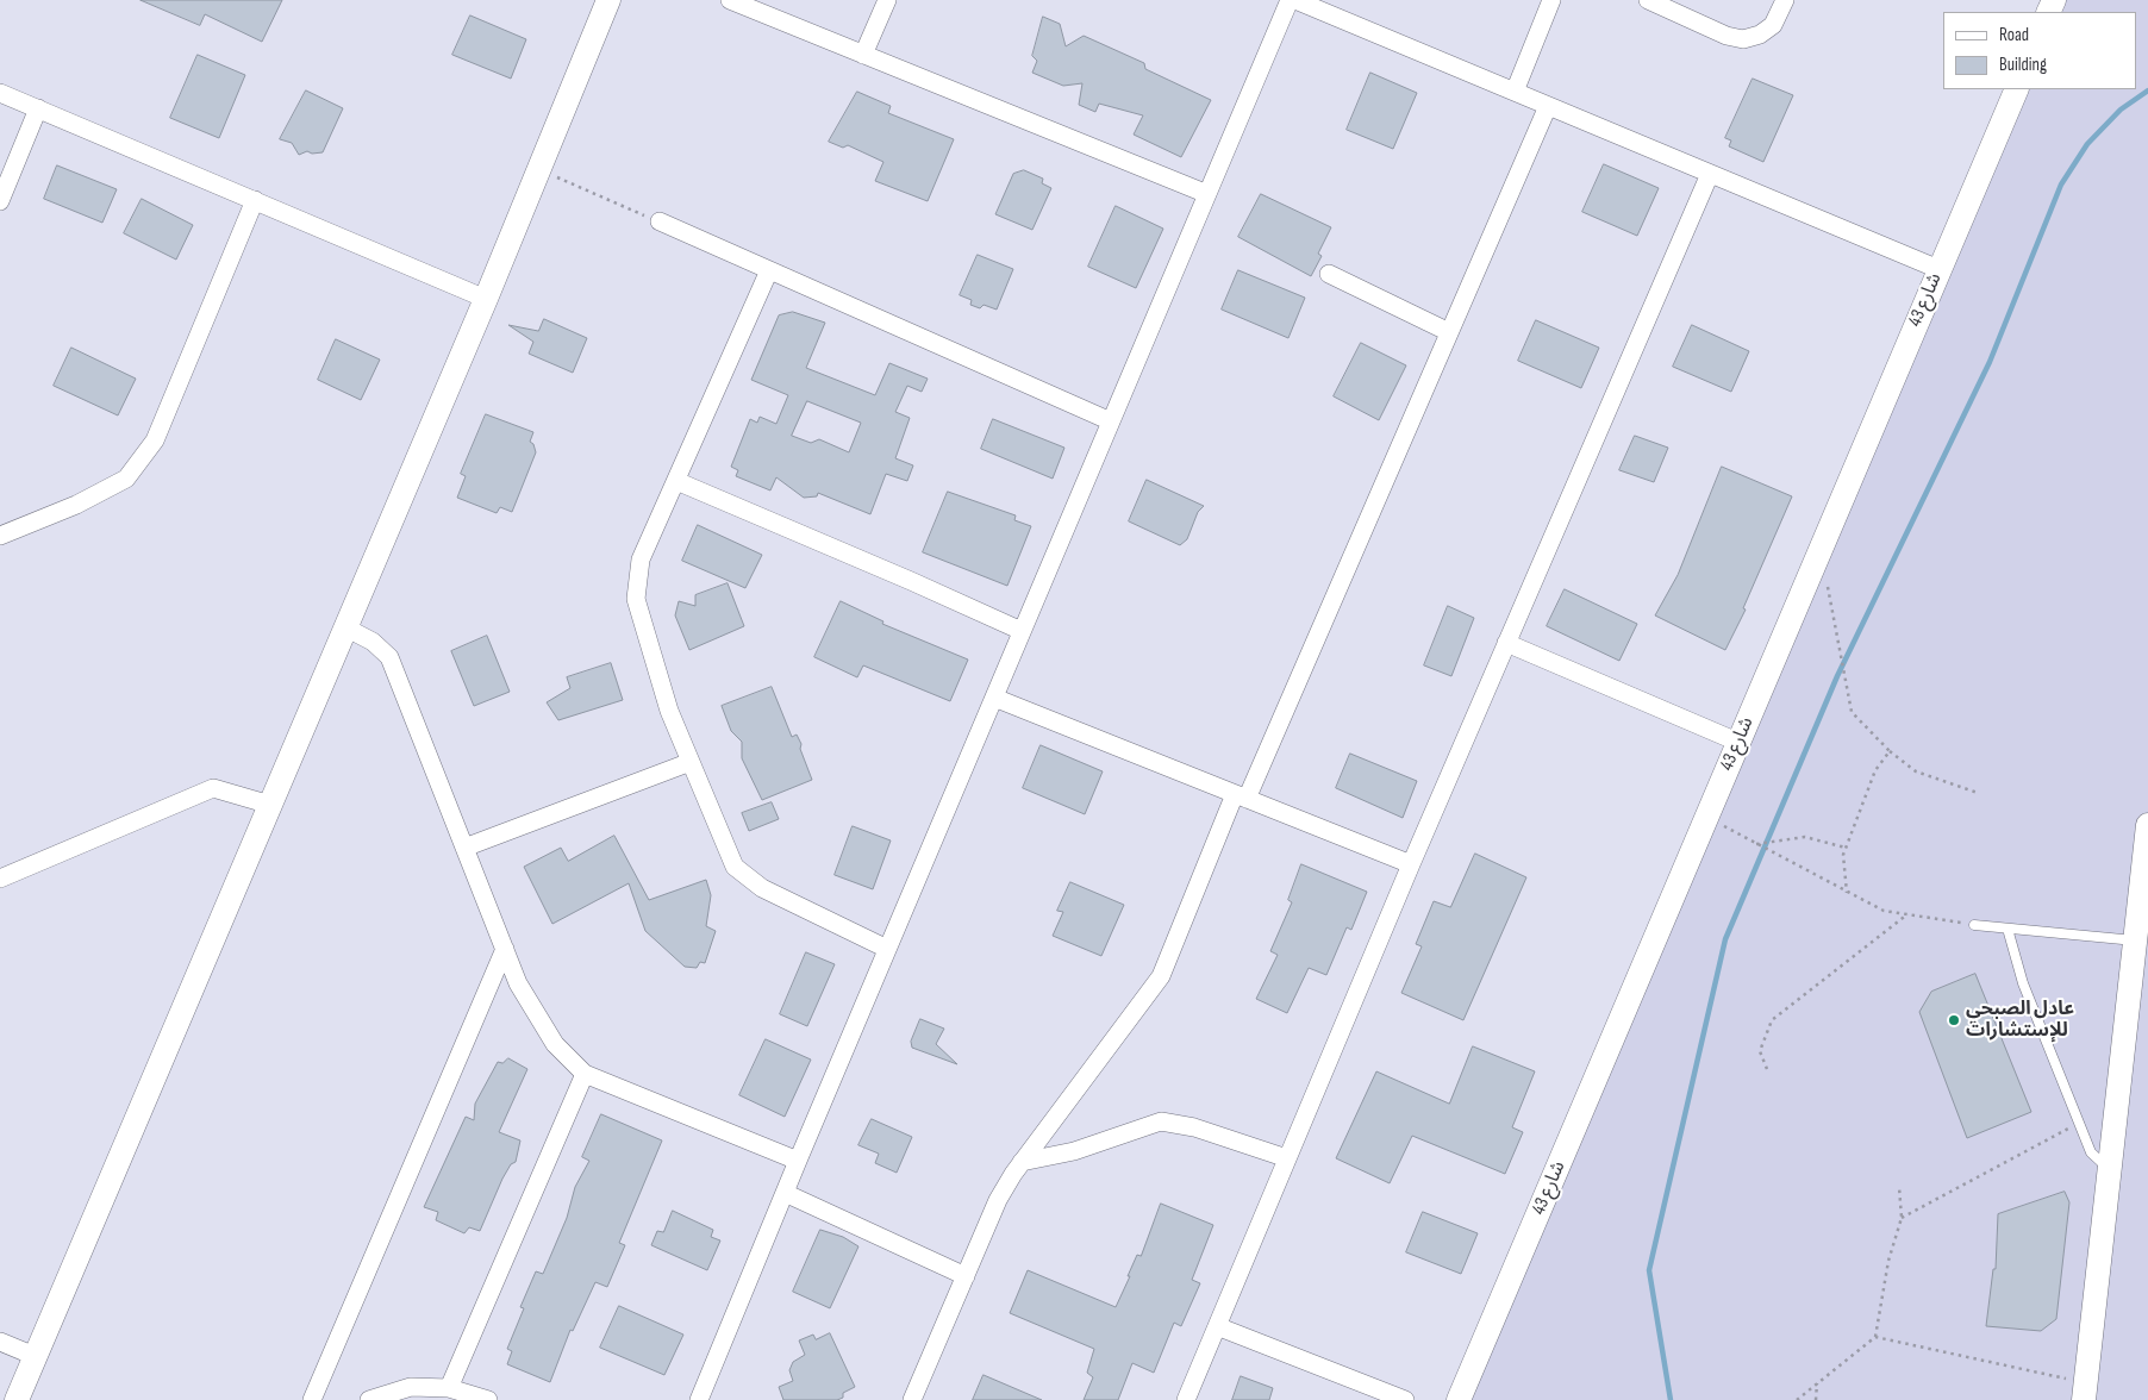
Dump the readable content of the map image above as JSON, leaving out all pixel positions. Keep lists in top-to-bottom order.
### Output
{
  "streets": {
    "street": ["شارع 43"]
  },
  "places": ["عادل الصبحي للإستشارات"],
  "legend": ["Road", "Building"]
}
